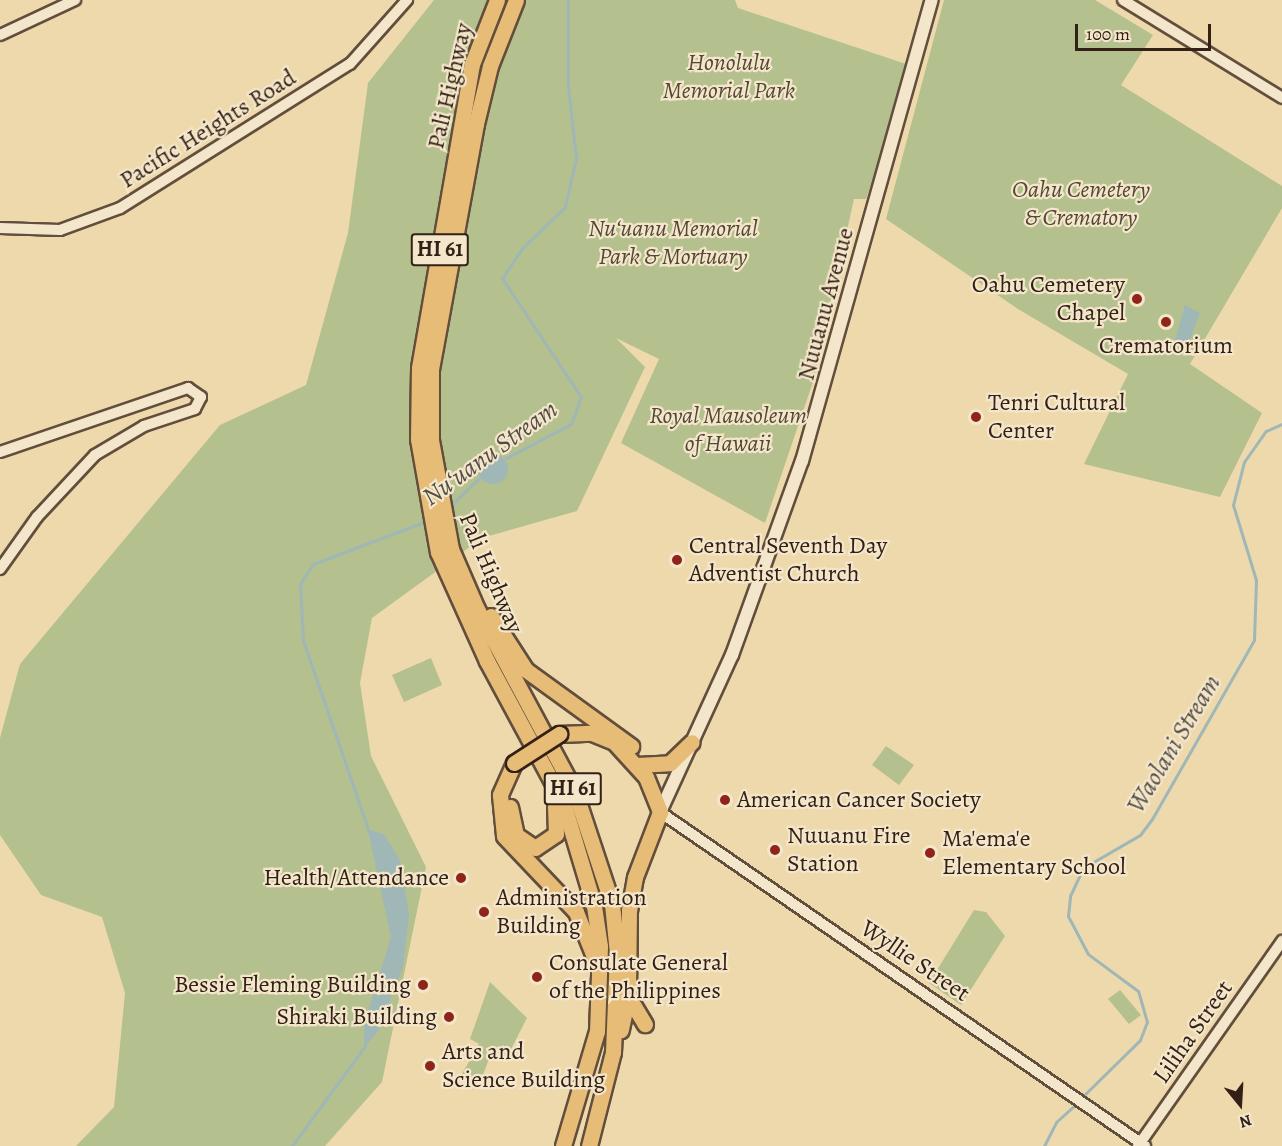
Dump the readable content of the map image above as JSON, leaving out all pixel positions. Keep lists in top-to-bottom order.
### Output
{
  "streets": {
    "highway": ["Pali Highway", "HI 61"],
    "main road": ["Nuuanu Avenue"],
    "street": ["Pacific Heights Road", "Wyllie Street", "Liliha Street"]
  },
  "crossings": [
    ["Nuuanu Avenue", "Wyllie Street"],
    ["Wyllie Street", "Liliha Street"]
  ],
  "water": ["Nuʻuanu Stream", "Waolani Stream"],
  "parks": [
    "Honolulu Memorial Park",
    "Oahu Cemetery & Crematory",
    "Nuʻuanu Memorial Park & Mortuary",
    "Royal Mausoleum of Hawaii"
  ],
  "places": [
    "Oahu Cemetery Chapel",
    "Crematorium",
    "Tenri Cultural Center",
    "Central Seventh Day Adventist Church",
    "American Cancer Society",
    "Nuuanu Fire Station",
    "Ma'ema'e Elementary School",
    "Health/Attendance",
    "Administration Building",
    "Consulate General of the Philippines",
    "Bessie Fleming Building",
    "Shiraki Building",
    "Arts and Science Building"
  ],
  "scale_bar": "100 m",
  "north": "bottom"
}
